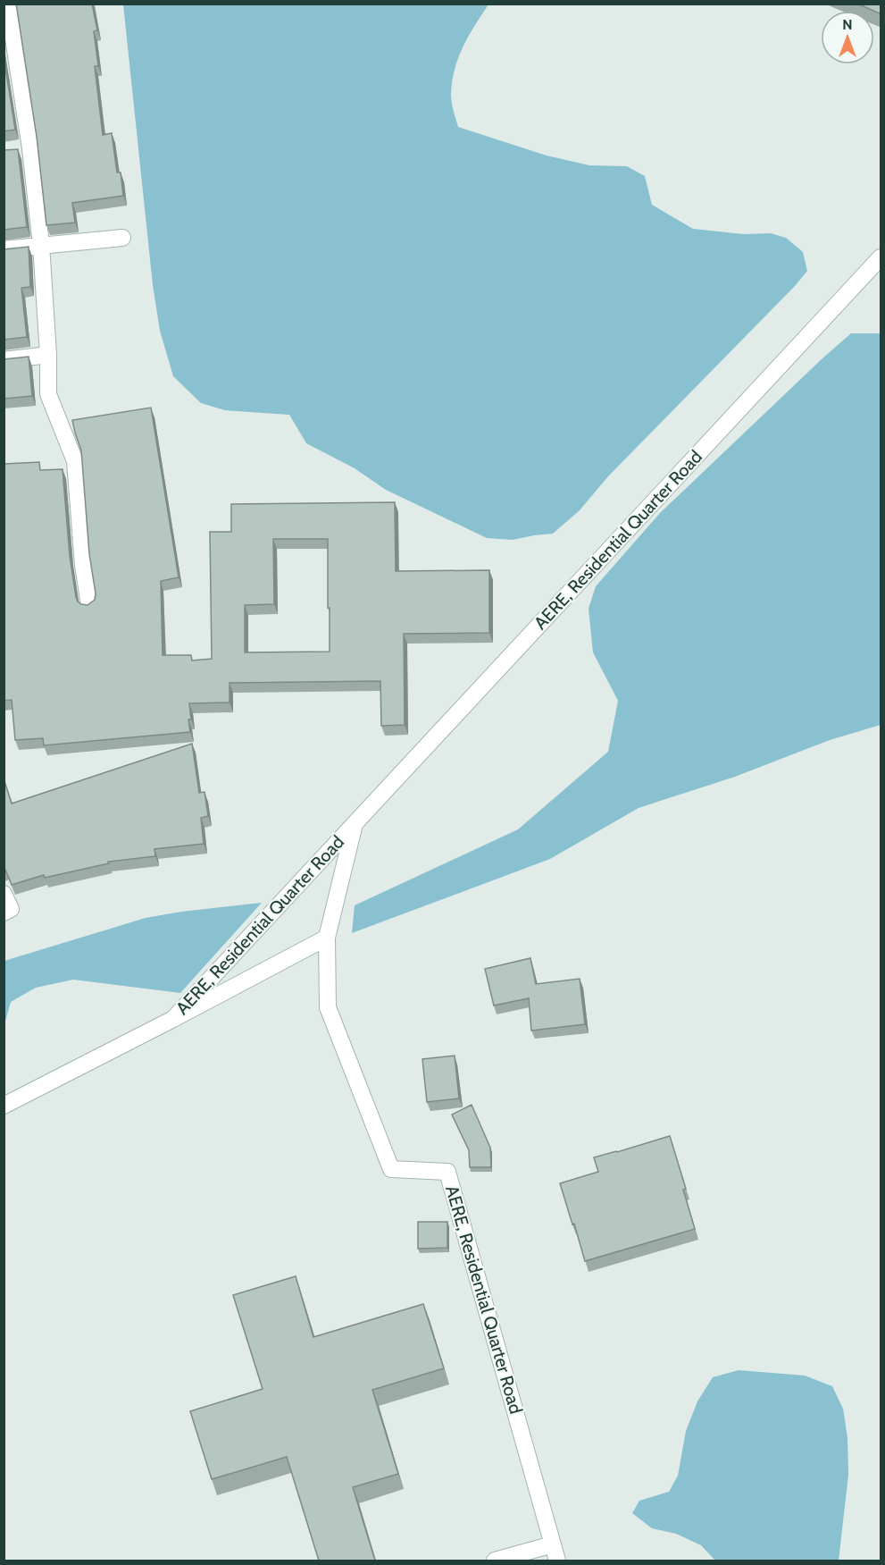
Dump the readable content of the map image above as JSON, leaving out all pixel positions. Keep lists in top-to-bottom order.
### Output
{
  "streets": {
    "street": ["AERE, Residential Quarter Road"]
  },
  "north": "top"
}
